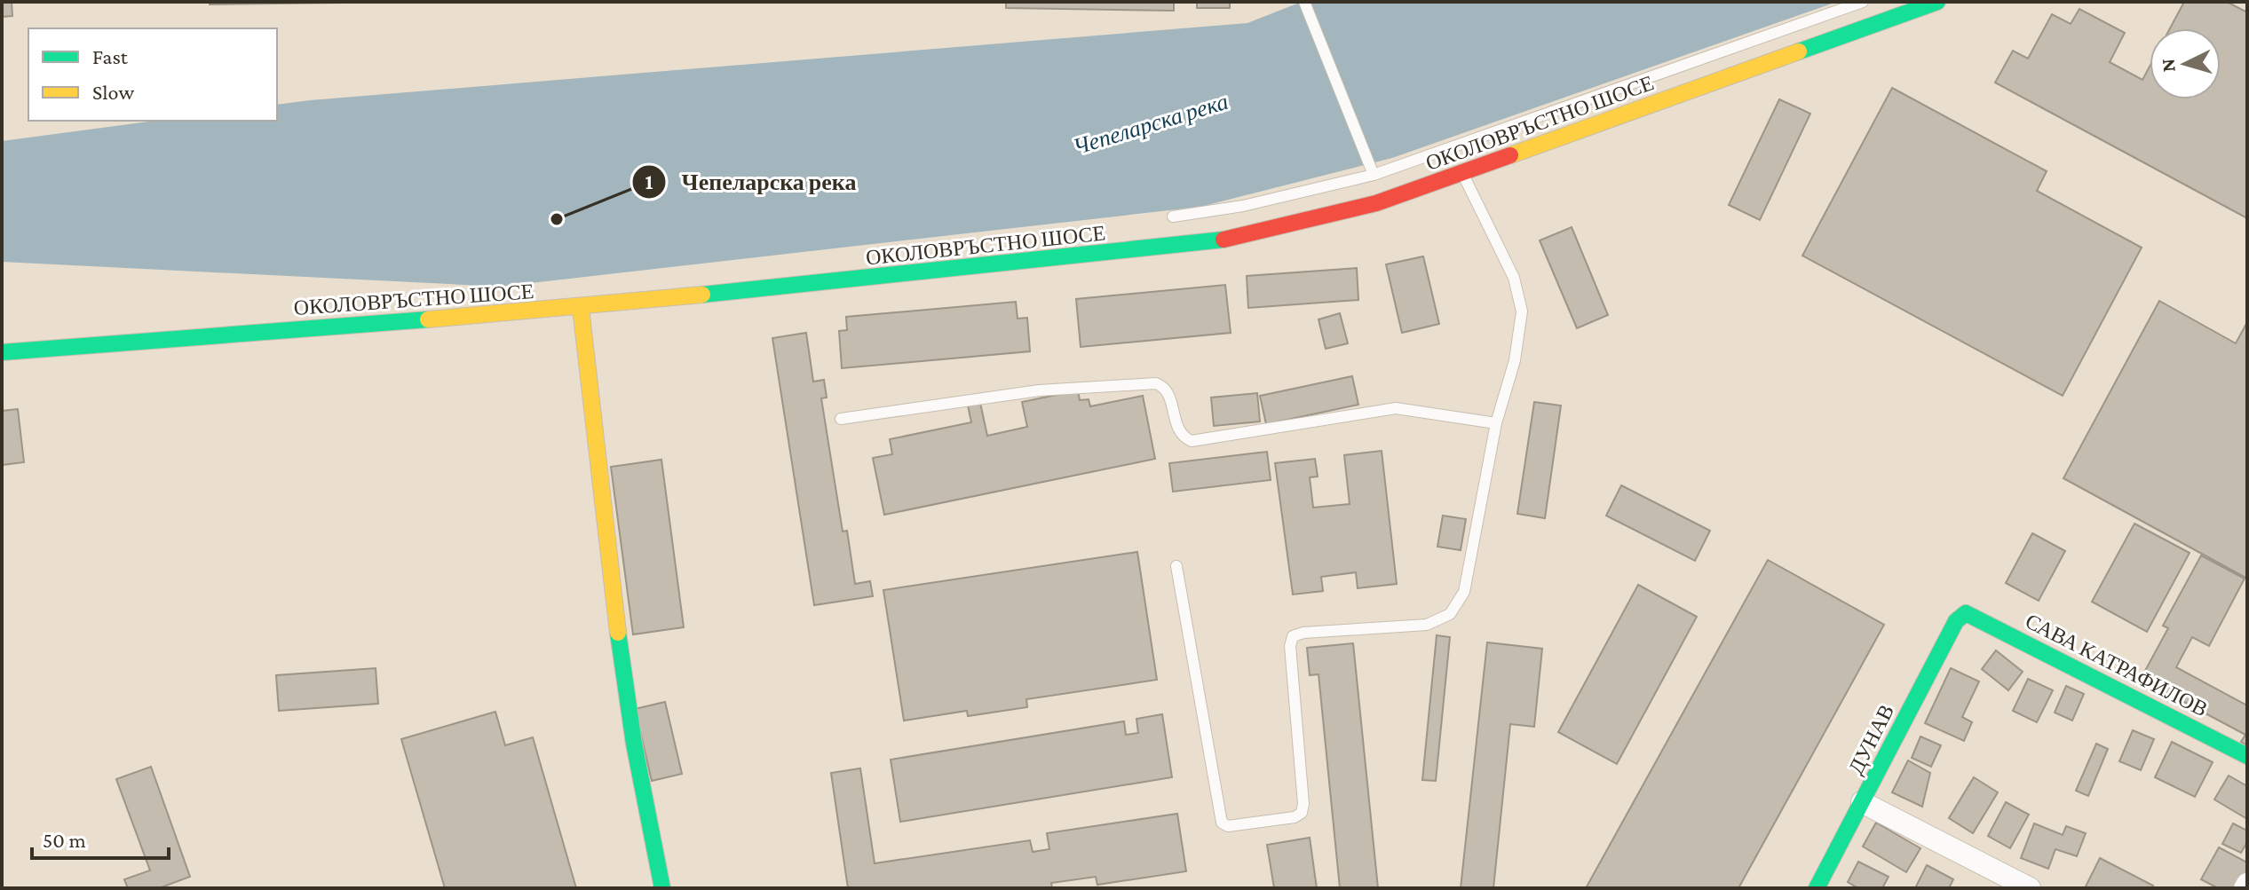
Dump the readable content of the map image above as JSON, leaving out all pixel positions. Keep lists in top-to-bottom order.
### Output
{
  "streets": {
    "street": ["ОКОЛОВРЪСТНО ШОСЕ", "САВА КАТРАФИЛОВ", "ДУНАВ"]
  },
  "crossings": [
    ["САВА КАТРАФИЛОВ", "ДУНАВ"]
  ],
  "water": ["Чепеларска река"],
  "places": ["Чепеларска река"],
  "legend": ["Fast", "Slow"],
  "scale_bar": "50 m",
  "north": "left"
}
